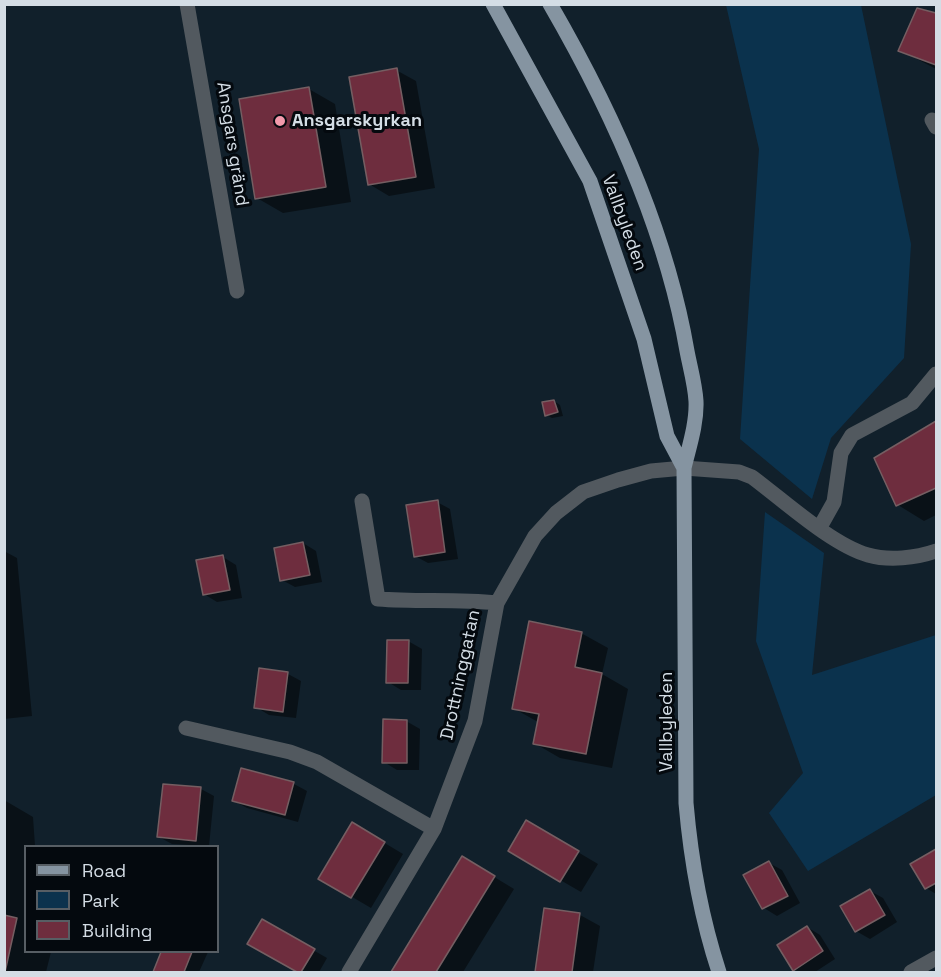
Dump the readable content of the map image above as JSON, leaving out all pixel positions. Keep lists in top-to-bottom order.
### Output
{
  "streets": {
    "main road": ["Vallbyleden"],
    "street": ["Ansgars gränd", "Drottninggatan"]
  },
  "crossings": [
    ["Vallbyleden", "Drottninggatan"]
  ],
  "places": ["Ansgarskyrkan"],
  "legend": ["Road", "Park", "Building"]
}
